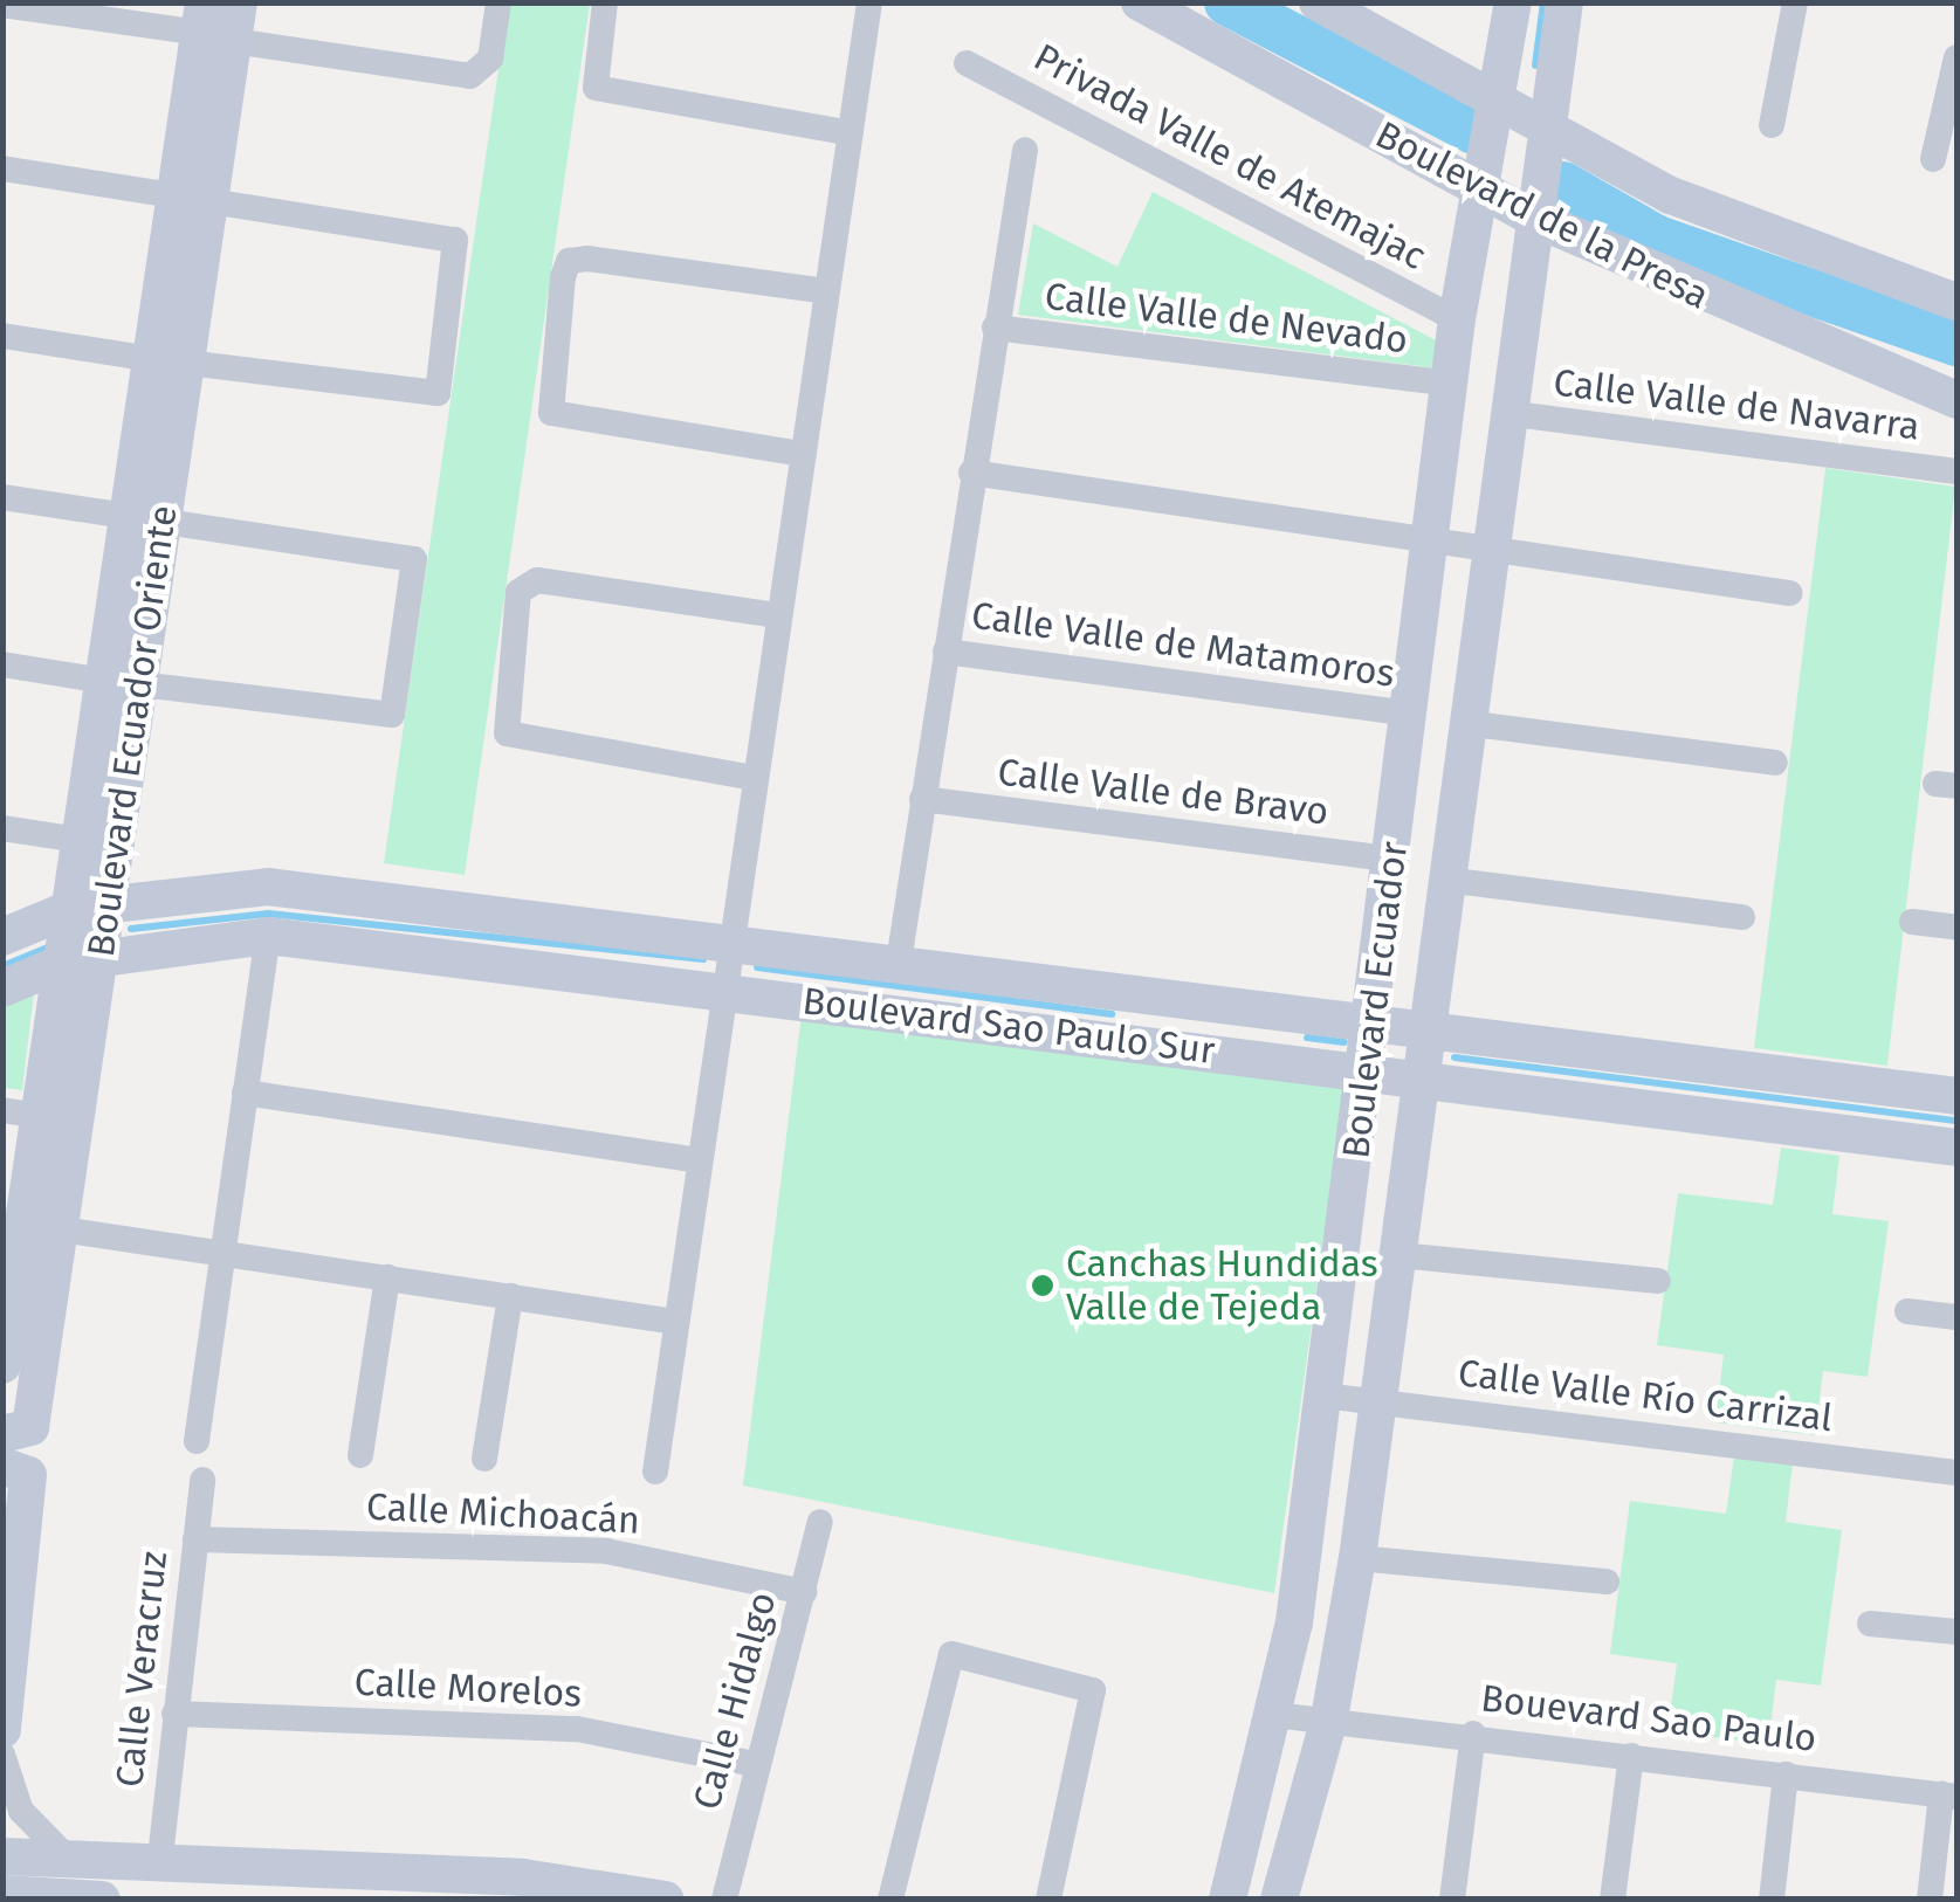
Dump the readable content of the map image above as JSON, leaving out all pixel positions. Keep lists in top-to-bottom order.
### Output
{
  "streets": {
    "street": [
      "Privada Valle de Atemajac",
      "Boulevard de la Presa",
      "Calle Valle de Nevado",
      "Calle Valle de Navarra",
      "Calle Valle de Matamoros",
      "Boulevard Ecuador Oriente",
      "Calle Valle de Bravo",
      "Boulevard Ecuador",
      "Boulevard Sao Paulo Sur",
      "Calle Valle Río Carrizal",
      "Calle Michoacán",
      "Calle Veracruz",
      "Calle Morelos",
      "Calle Hidalgo",
      "Bouevard Sao Paulo"
    ]
  },
  "crossings": [
    ["Privada Valle de Atemajac", "Boulevard Ecuador"],
    ["Boulevard de la Presa", "Boulevard Ecuador"],
    ["Calle Valle de Nevado", "Boulevard Ecuador"],
    ["Calle Valle de Navarra", "Boulevard Ecuador"],
    ["Calle Valle de Matamoros", "Boulevard Ecuador"],
    ["Boulevard Ecuador Oriente", "Boulevard Sao Paulo Sur"],
    ["Calle Valle de Bravo", "Boulevard Ecuador"],
    ["Boulevard Ecuador", "Boulevard Sao Paulo Sur"],
    ["Boulevard Ecuador", "Calle Valle Río Carrizal"],
    ["Boulevard Ecuador", "Bouevard Sao Paulo"],
    ["Calle Michoacán", "Calle Veracruz"],
    ["Calle Michoacán", "Calle Hidalgo"],
    ["Calle Veracruz", "Calle Morelos"],
    ["Calle Morelos", "Calle Hidalgo"]
  ],
  "places": ["Canchas Hundidas Valle de Tejeda"]
}
